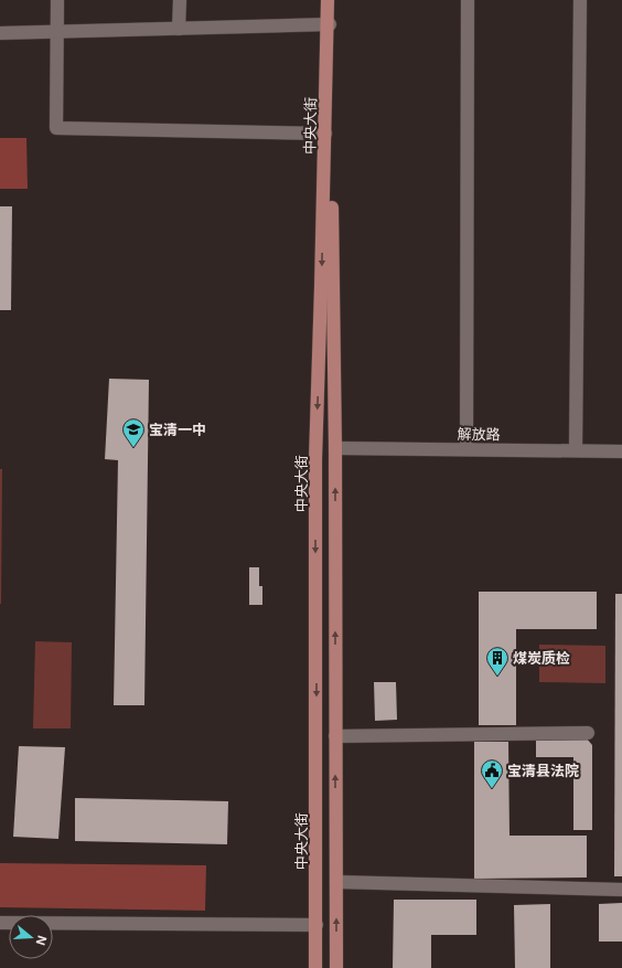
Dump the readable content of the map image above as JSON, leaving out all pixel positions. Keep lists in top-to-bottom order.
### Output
{
  "streets": {
    "main road": ["中央大街"],
    "street": ["解放路"]
  },
  "crossings": [
    ["中央大街", "解放路"]
  ],
  "places": {
    "school or university": ["宝清一中"],
    "building": ["煤炭质检"],
    "public building": ["宝清县法院"]
  },
  "north": "right"
}
